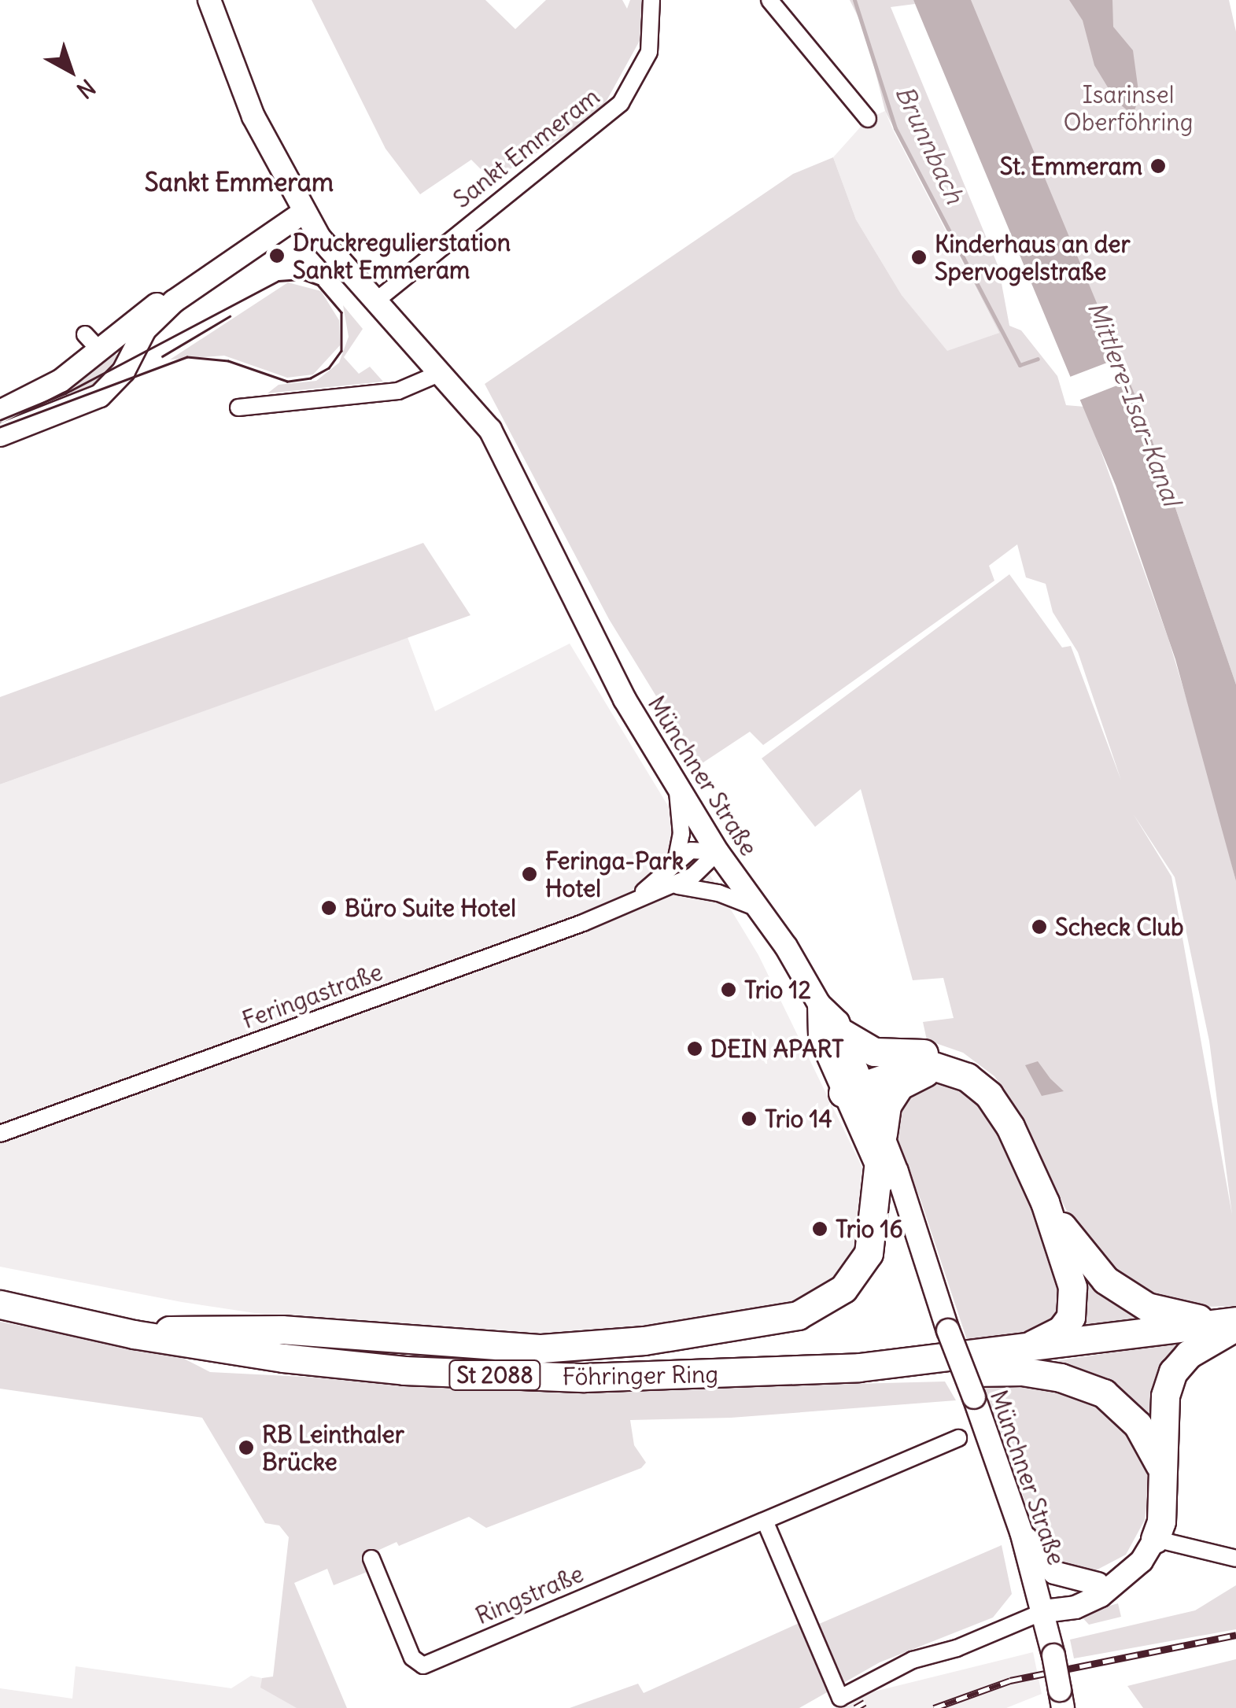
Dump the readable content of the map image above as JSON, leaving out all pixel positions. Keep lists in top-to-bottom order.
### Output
{
  "streets": {
    "highway": ["St 2088", "Föhringer Ring"],
    "main road": ["Münchner Straße"],
    "street": ["Sankt Emmeram", "Feringastraße", "Ringstraße"]
  },
  "crossings": [
    ["Sankt Emmeram", "Münchner Straße"],
    ["Münchner Straße", "Feringastraße"]
  ],
  "districts": ["Sankt Emmeram"],
  "water": ["Brunnbach", "Mittlere-Isar-Kanal"],
  "parks": ["Isarinsel Oberföhring"],
  "places": [
    "St. Emmeram",
    "Druckregulierstation Sankt Emmeram",
    "Kinderhaus an der Spervogelstraße",
    "Feringa-Park Hotel",
    "Büro Suite Hotel",
    "Scheck Club",
    "Trio 12",
    "DEIN APART",
    "Trio 14",
    "Trio 16",
    "RB Leinthaler Brücke"
  ],
  "north": "bottom right"
}
